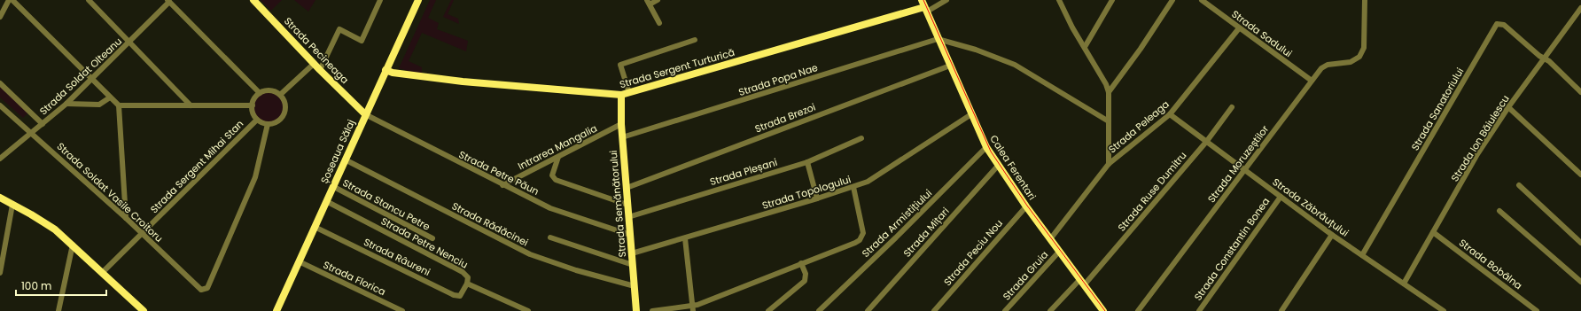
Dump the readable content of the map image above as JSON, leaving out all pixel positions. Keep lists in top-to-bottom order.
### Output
{
  "streets": {
    "street": [
      "Strada Sadului",
      "Strada Pecineaga",
      "Strada Sergent Turturică",
      "Strada Soldat Olteanu",
      "Strada Popa Nae",
      "Strada Sanatoriului",
      "Strada Brezoi",
      "Strada Peleaga",
      "Strada Ion Băiulescu",
      "Intrarea Mangalia",
      "Șoseaua Sălaj",
      "Strada Moruzeștilor",
      "Strada Sergent Mihai Stan",
      "Calea Ferentari",
      "Strada Pleșani",
      "Strada Petre Păun",
      "Strada Ruse Dumitru",
      "Strada Soldat Vasile Croitoru",
      "Strada Topologului",
      "Strada Semănătorului",
      "Strada Stancu Petre",
      "Strada Zăbrăuțului",
      "Strada Armistițiului",
      "Strada Rădăcinei",
      "Strada Mițari",
      "Strada Petre Nenciu",
      "Strada Constantin Bonea",
      "Strada Peciu Nou",
      "Strada Râureni",
      "Strada Bobâlna",
      "Strada Gruia",
      "Strada Florica"
    ]
  },
  "crossings": [
    ["Strada Sadului", "Strada Peleaga"],
    ["Strada Sadului", "Strada Moruzeștilor"],
    ["Strada Pecineaga", "Șoseaua Sălaj"],
    ["Strada Pecineaga", "Strada Petre Păun"],
    ["Strada Sergent Turturică", "Șoseaua Sălaj"],
    ["Strada Sergent Turturică", "Calea Ferentari"],
    ["Strada Sergent Turturică", "Strada Semănătorului"],
    ["Strada Soldat Olteanu", "Strada Soldat Vasile Croitoru"],
    ["Strada Popa Nae", "Calea Ferentari"],
    ["Strada Popa Nae", "Strada Semănătorului"],
    ["Strada Sanatoriului", "Strada Ion Băiulescu"],
    ["Strada Sanatoriului", "Strada Zăbrăuțului"],
    ["Strada Brezoi", "Calea Ferentari"],
    ["Strada Brezoi", "Strada Semănătorului"],
    ["Strada Peleaga", "Calea Ferentari"],
    ["Strada Peleaga", "Strada Zăbrăuțului"],
    ["Strada Ion Băiulescu", "Strada Zăbrăuțului"],
    ["Strada Ion Băiulescu", "Strada Bobâlna"],
    ["Intrarea Mangalia", "Strada Petre Păun"],
    ["Intrarea Mangalia", "Strada Semănătorului"],
    ["Șoseaua Sălaj", "Strada Petre Păun"],
    ["Șoseaua Sălaj", "Strada Stancu Petre"],
    ["Șoseaua Sălaj", "Strada Rădăcinei"],
    ["Șoseaua Sălaj", "Strada Petre Nenciu"],
    ["Șoseaua Sălaj", "Strada Râureni"],
    ["Șoseaua Sălaj", "Strada Florica"],
    ["Strada Moruzeștilor", "Strada Zăbrăuțului"],
    ["Strada Sergent Mihai Stan", "Strada Soldat Vasile Croitoru"],
    ["Calea Ferentari", "Strada Ruse Dumitru"],
    ["Calea Ferentari", "Strada Topologului"],
    ["Calea Ferentari", "Strada Armistițiului"],
    ["Calea Ferentari", "Strada Mițari"],
    ["Calea Ferentari", "Strada Peciu Nou"],
    ["Calea Ferentari", "Strada Gruia"],
    ["Strada Pleșani", "Strada Semănătorului"],
    ["Strada Petre Păun", "Strada Semănătorului"],
    ["Strada Ruse Dumitru", "Strada Zăbrăuțului"],
    ["Strada Topologului", "Strada Semănătorului"],
    ["Strada Semănătorului", "Strada Rădăcinei"],
    ["Strada Zăbrăuțului", "Strada Constantin Bonea"],
    ["Strada Petre Nenciu", "Strada Râureni"]
  ],
  "scale_bar": "100 m"
}
